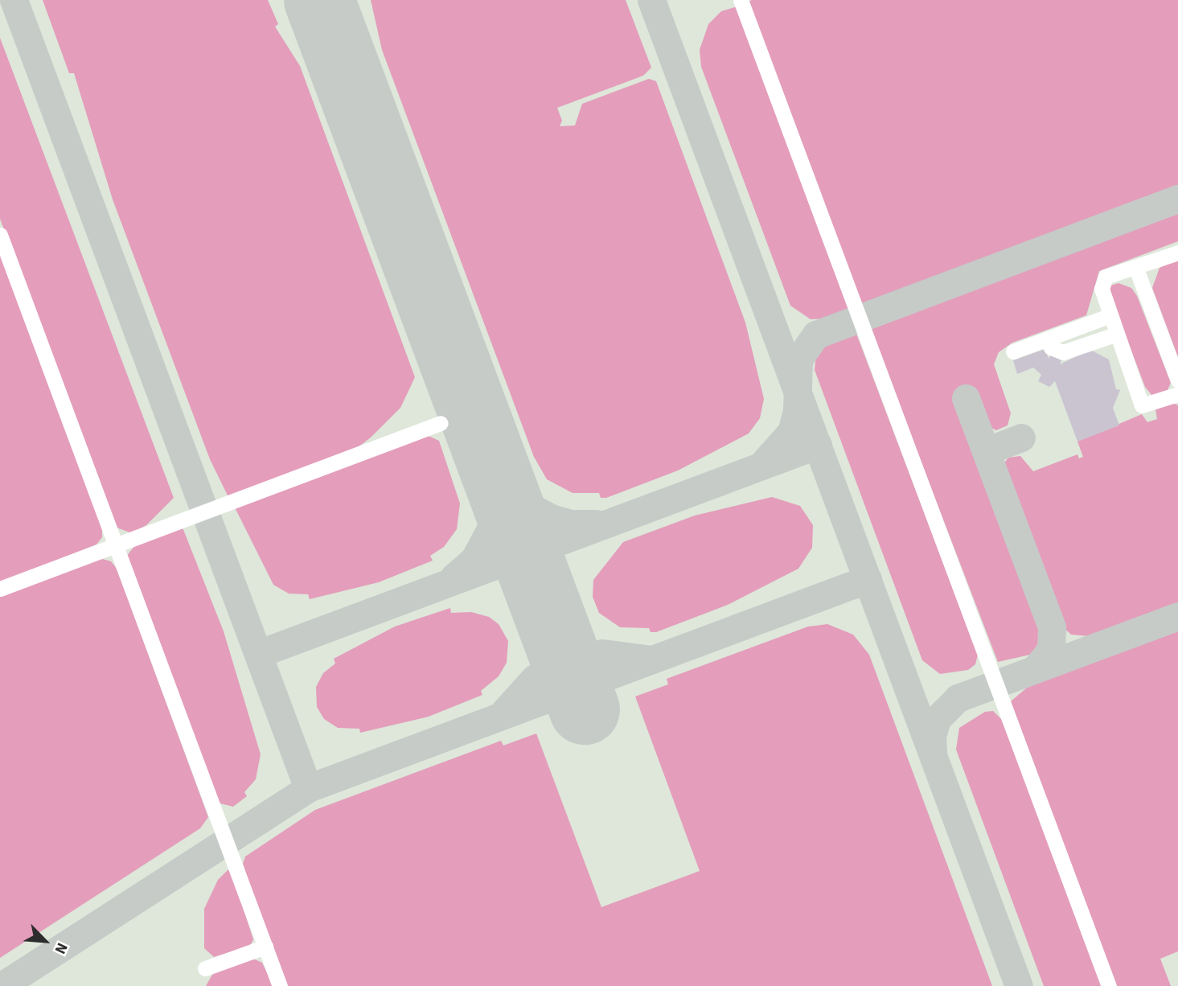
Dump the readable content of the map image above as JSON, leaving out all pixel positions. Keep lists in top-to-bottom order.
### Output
{
  "north": "bottom right"
}
